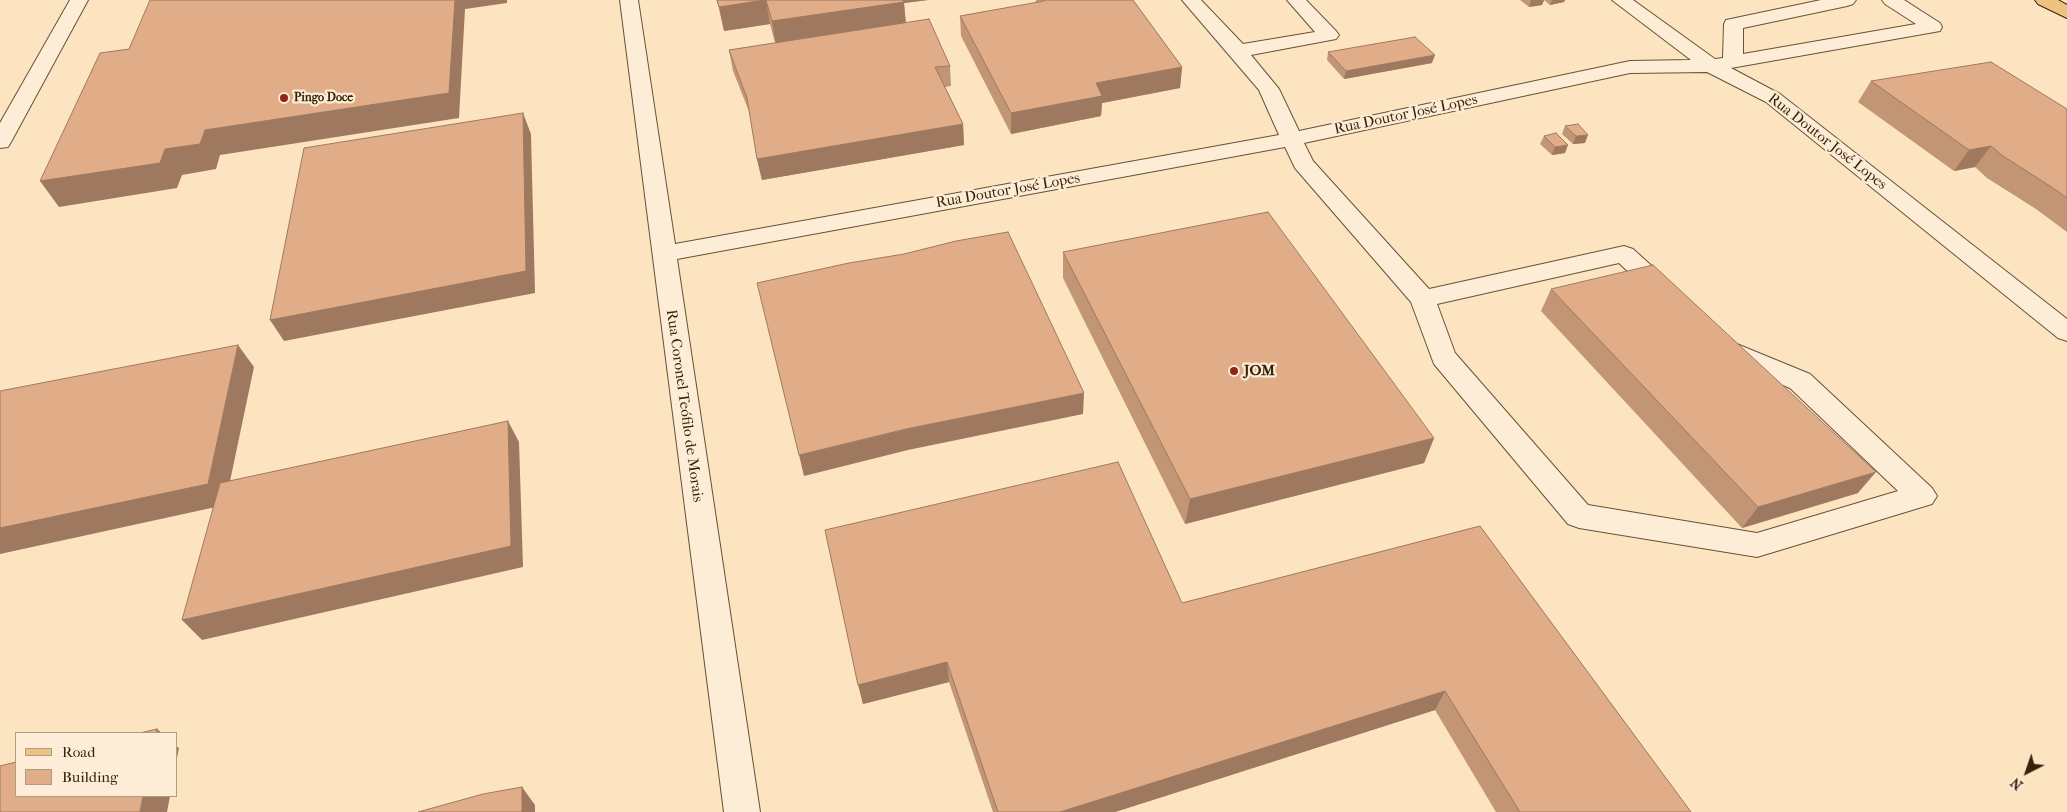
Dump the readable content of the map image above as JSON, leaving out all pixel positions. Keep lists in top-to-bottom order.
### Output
{
  "streets": {
    "street": ["Rua Doutor José Lopes", "Rua Coronel Teófilo de Morais"]
  },
  "crossings": [
    ["Rua Doutor José Lopes", "Rua Coronel Teófilo de Morais"]
  ],
  "places": ["Pingo Doce", "JOM"],
  "legend": ["Road", "Building"],
  "north": "bottom left"
}
